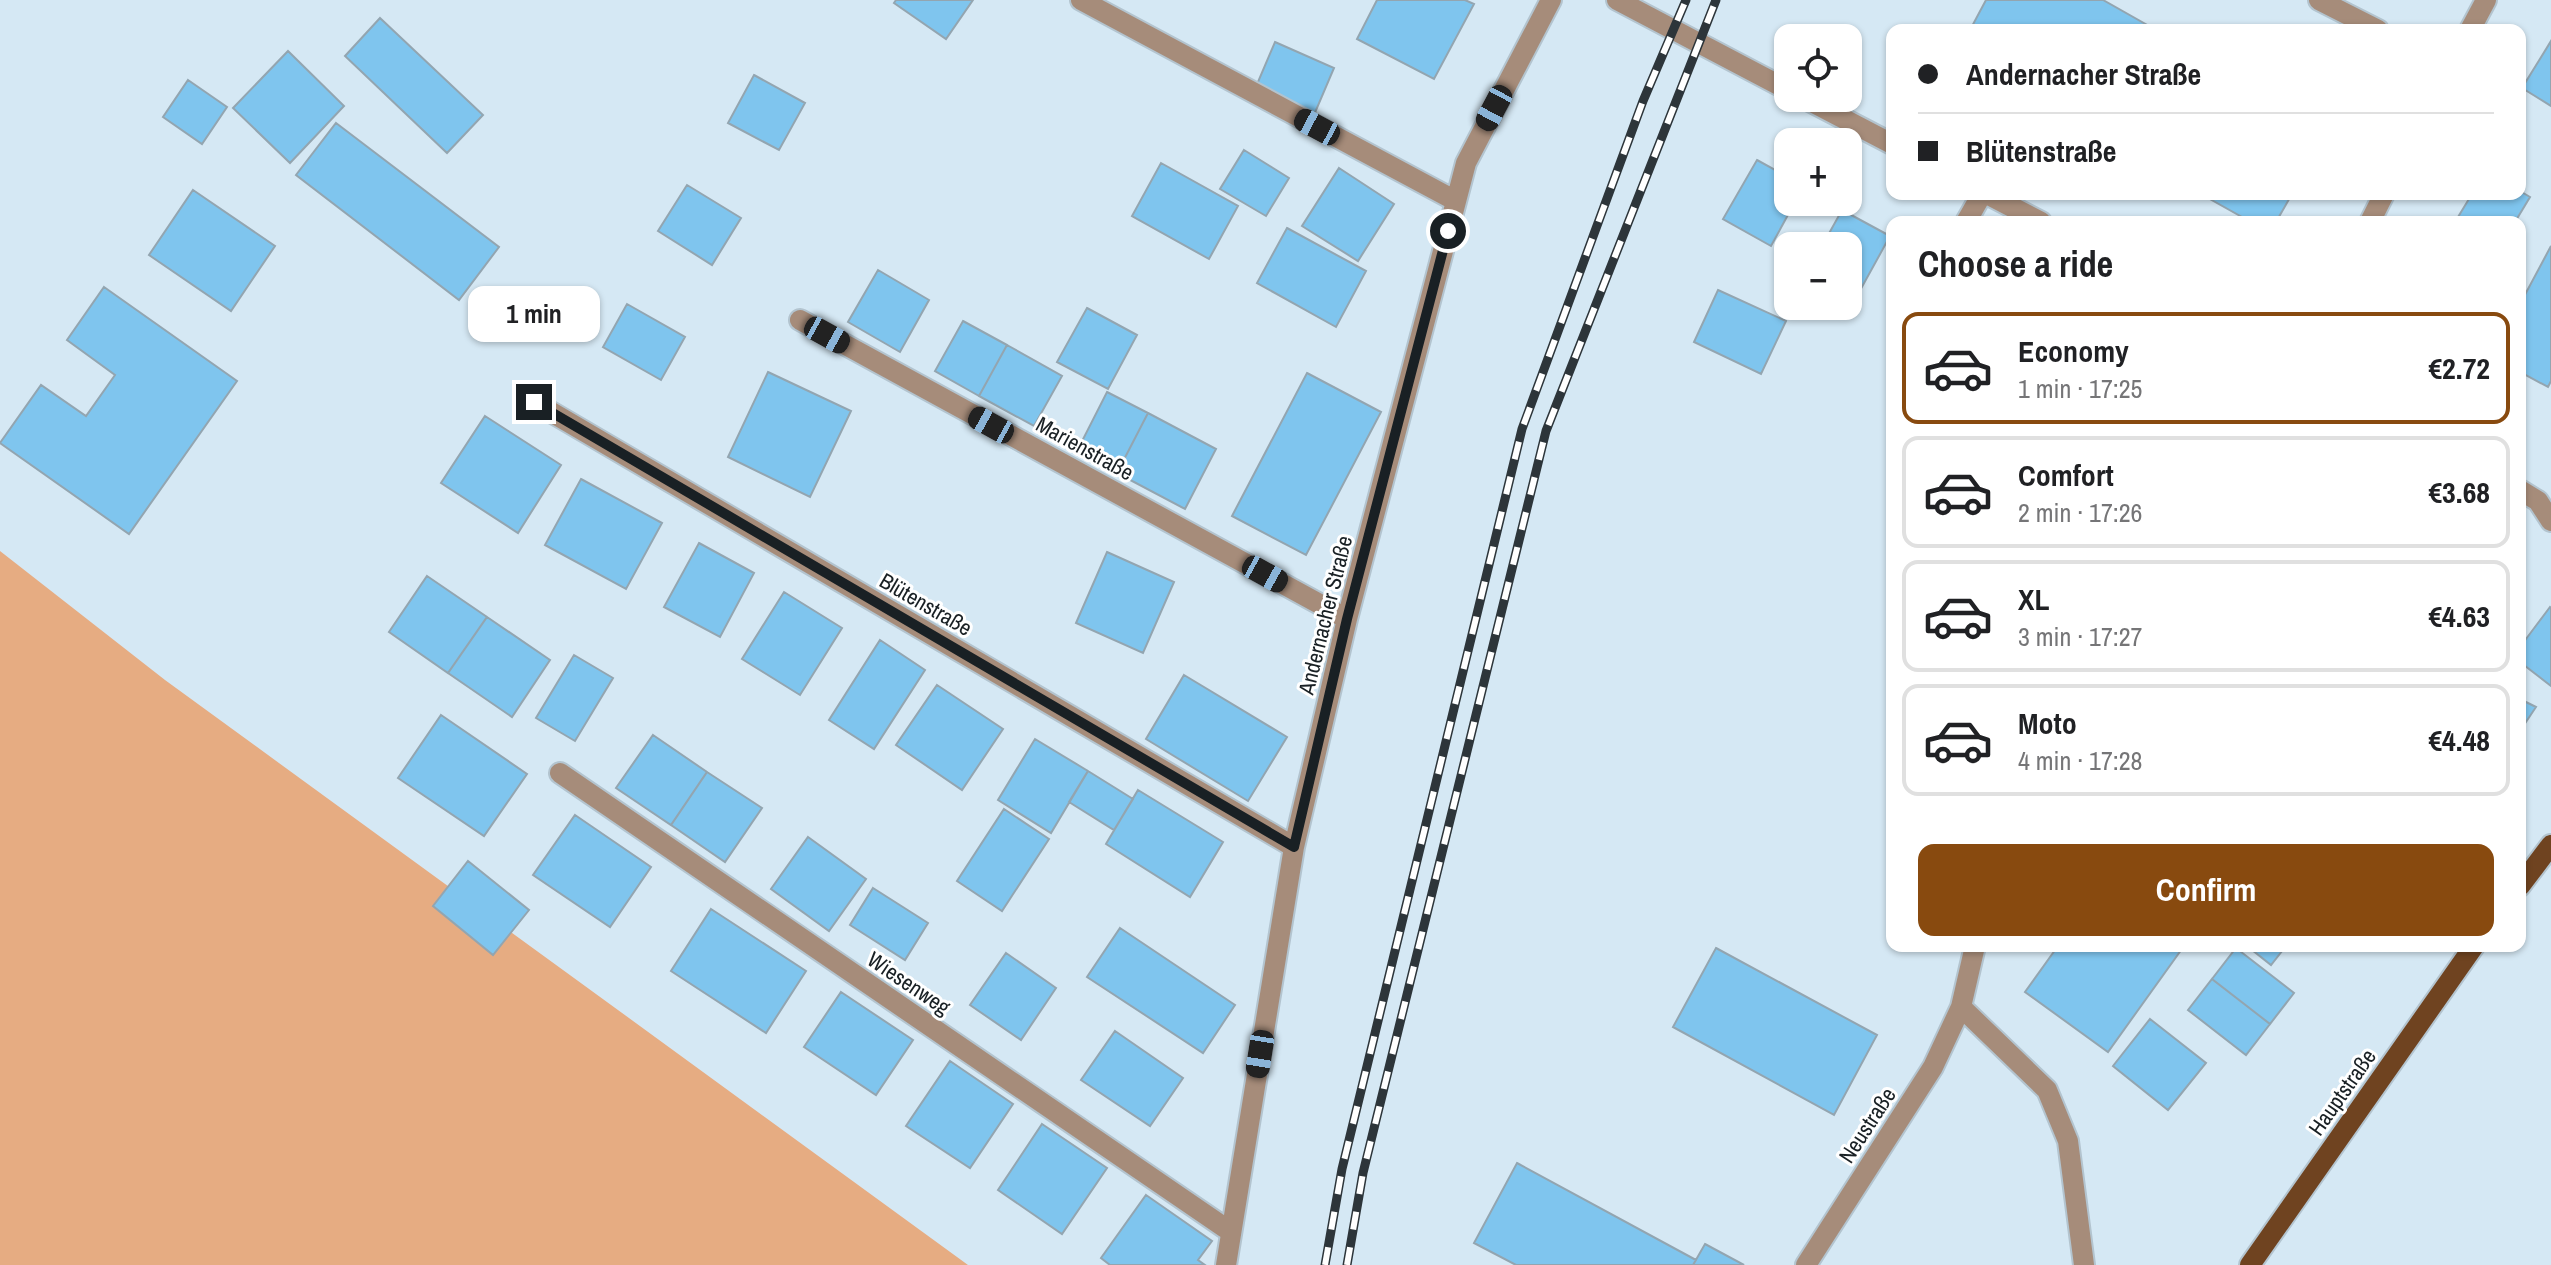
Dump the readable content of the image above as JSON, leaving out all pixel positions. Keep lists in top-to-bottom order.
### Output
{
  "streets": {
    "main road": ["Hauptstraße"],
    "street": [
      "Marienstraße",
      "Blütenstraße",
      "Andernacher Straße",
      "Wiesenweg",
      "Neustraße"
    ]
  },
  "crossings": [
    ["Marienstraße", "Andernacher Straße"],
    ["Blütenstraße", "Andernacher Straße"],
    ["Andernacher Straße", "Wiesenweg"]
  ],
  "page": {
    "map_buttons": ["+", "−"],
    "banner": ["Andernacher Straße", "Blütenstraße"],
    "heading": "Choose a ride",
    "bubble": "1 min",
    "list": [
      {
        "name": "Economy",
        "note": "1 min · 17:25",
        "value": "€2.72"
      },
      {
        "name": "Comfort",
        "note": "2 min · 17:26",
        "value": "€3.68"
      },
      {
        "name": "XL",
        "note": "3 min · 17:27",
        "value": "€4.63"
      },
      {
        "name": "Moto",
        "note": "4 min · 17:28",
        "value": "€4.48"
      }
    ],
    "buttons": "Confirm"
  }
}
